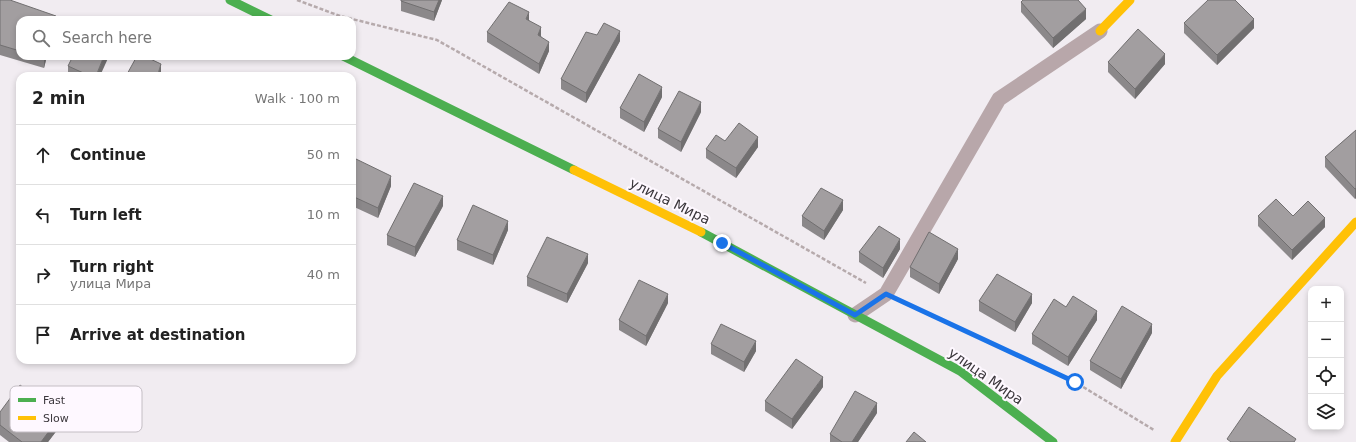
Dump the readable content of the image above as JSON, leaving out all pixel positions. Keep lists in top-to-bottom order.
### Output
{
  "streets": {
    "street": ["улица Мира"]
  },
  "legend": ["Fast", "Slow"],
  "page": {
    "search": "Search here",
    "heading": ["2 min", "Walk · 100 m"],
    "list": [
      ["Continue", "50 m"],
      ["Turn left", "10 m"],
      ["Turn right", "улица Мира", "40 m"],
      "Arrive at destination"
    ],
    "map_buttons": ["+", "−"]
  }
}
